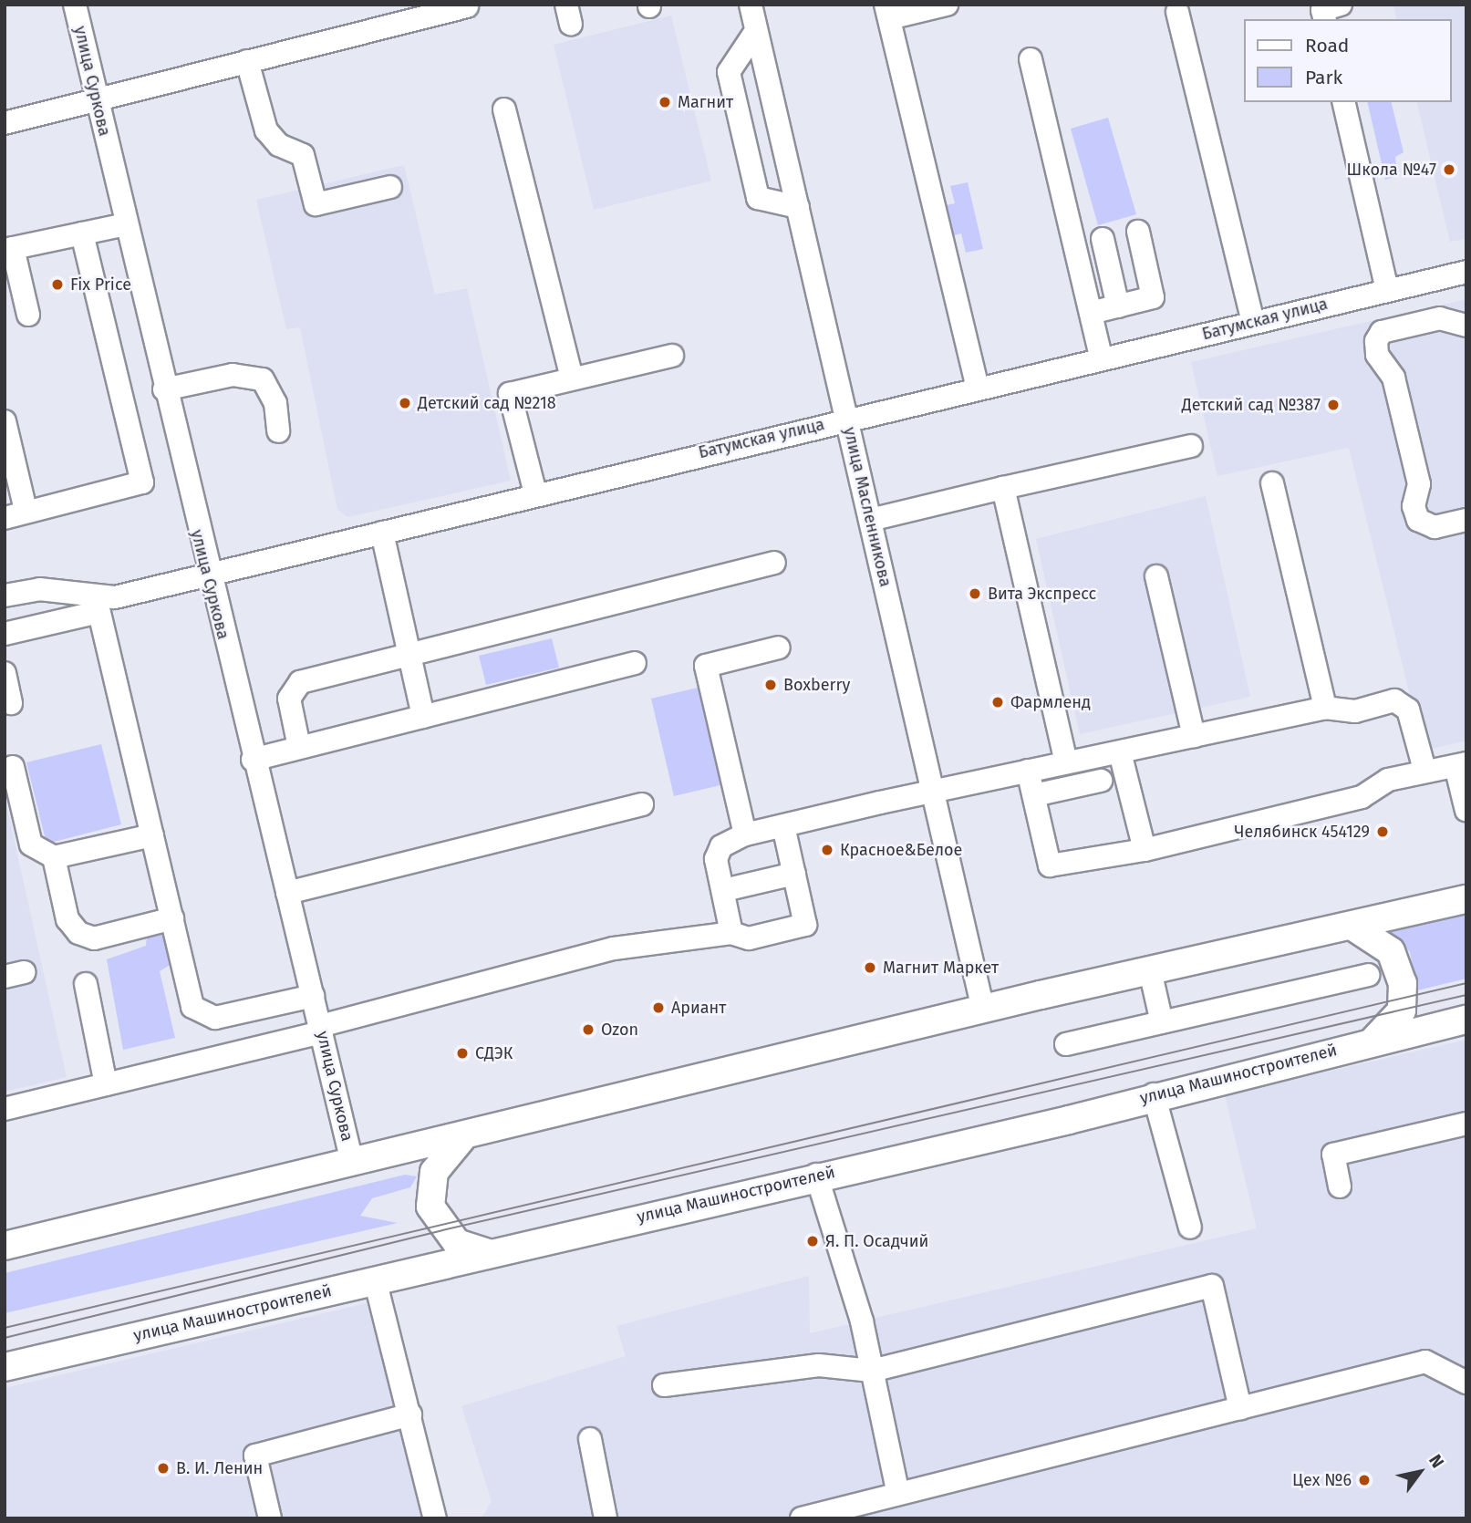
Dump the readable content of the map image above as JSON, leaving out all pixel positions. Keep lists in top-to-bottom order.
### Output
{
  "streets": {
    "main road": ["улица Машиностроителей"],
    "street": ["улица Суркова", "Батумская улица", "улица Масленникова"]
  },
  "crossings": [
    ["улица Суркова", "Батумская улица"],
    ["Батумская улица", "улица Масленникова"]
  ],
  "places": [
    "Магнит",
    "Школа №47",
    "Fix Price",
    "Детский сад №218",
    "Детский сад №387",
    "Вита Экспресс",
    "Boxberry",
    "Фармленд",
    "Челябинск 454129",
    "Красное&Белое",
    "Магнит Маркет",
    "Ариант",
    "Ozon",
    "СДЭК",
    "Я. П. Осадчий",
    "В. И. Ленин",
    "Цех №6"
  ],
  "legend": ["Road", "Park"],
  "north": "top right"
}
